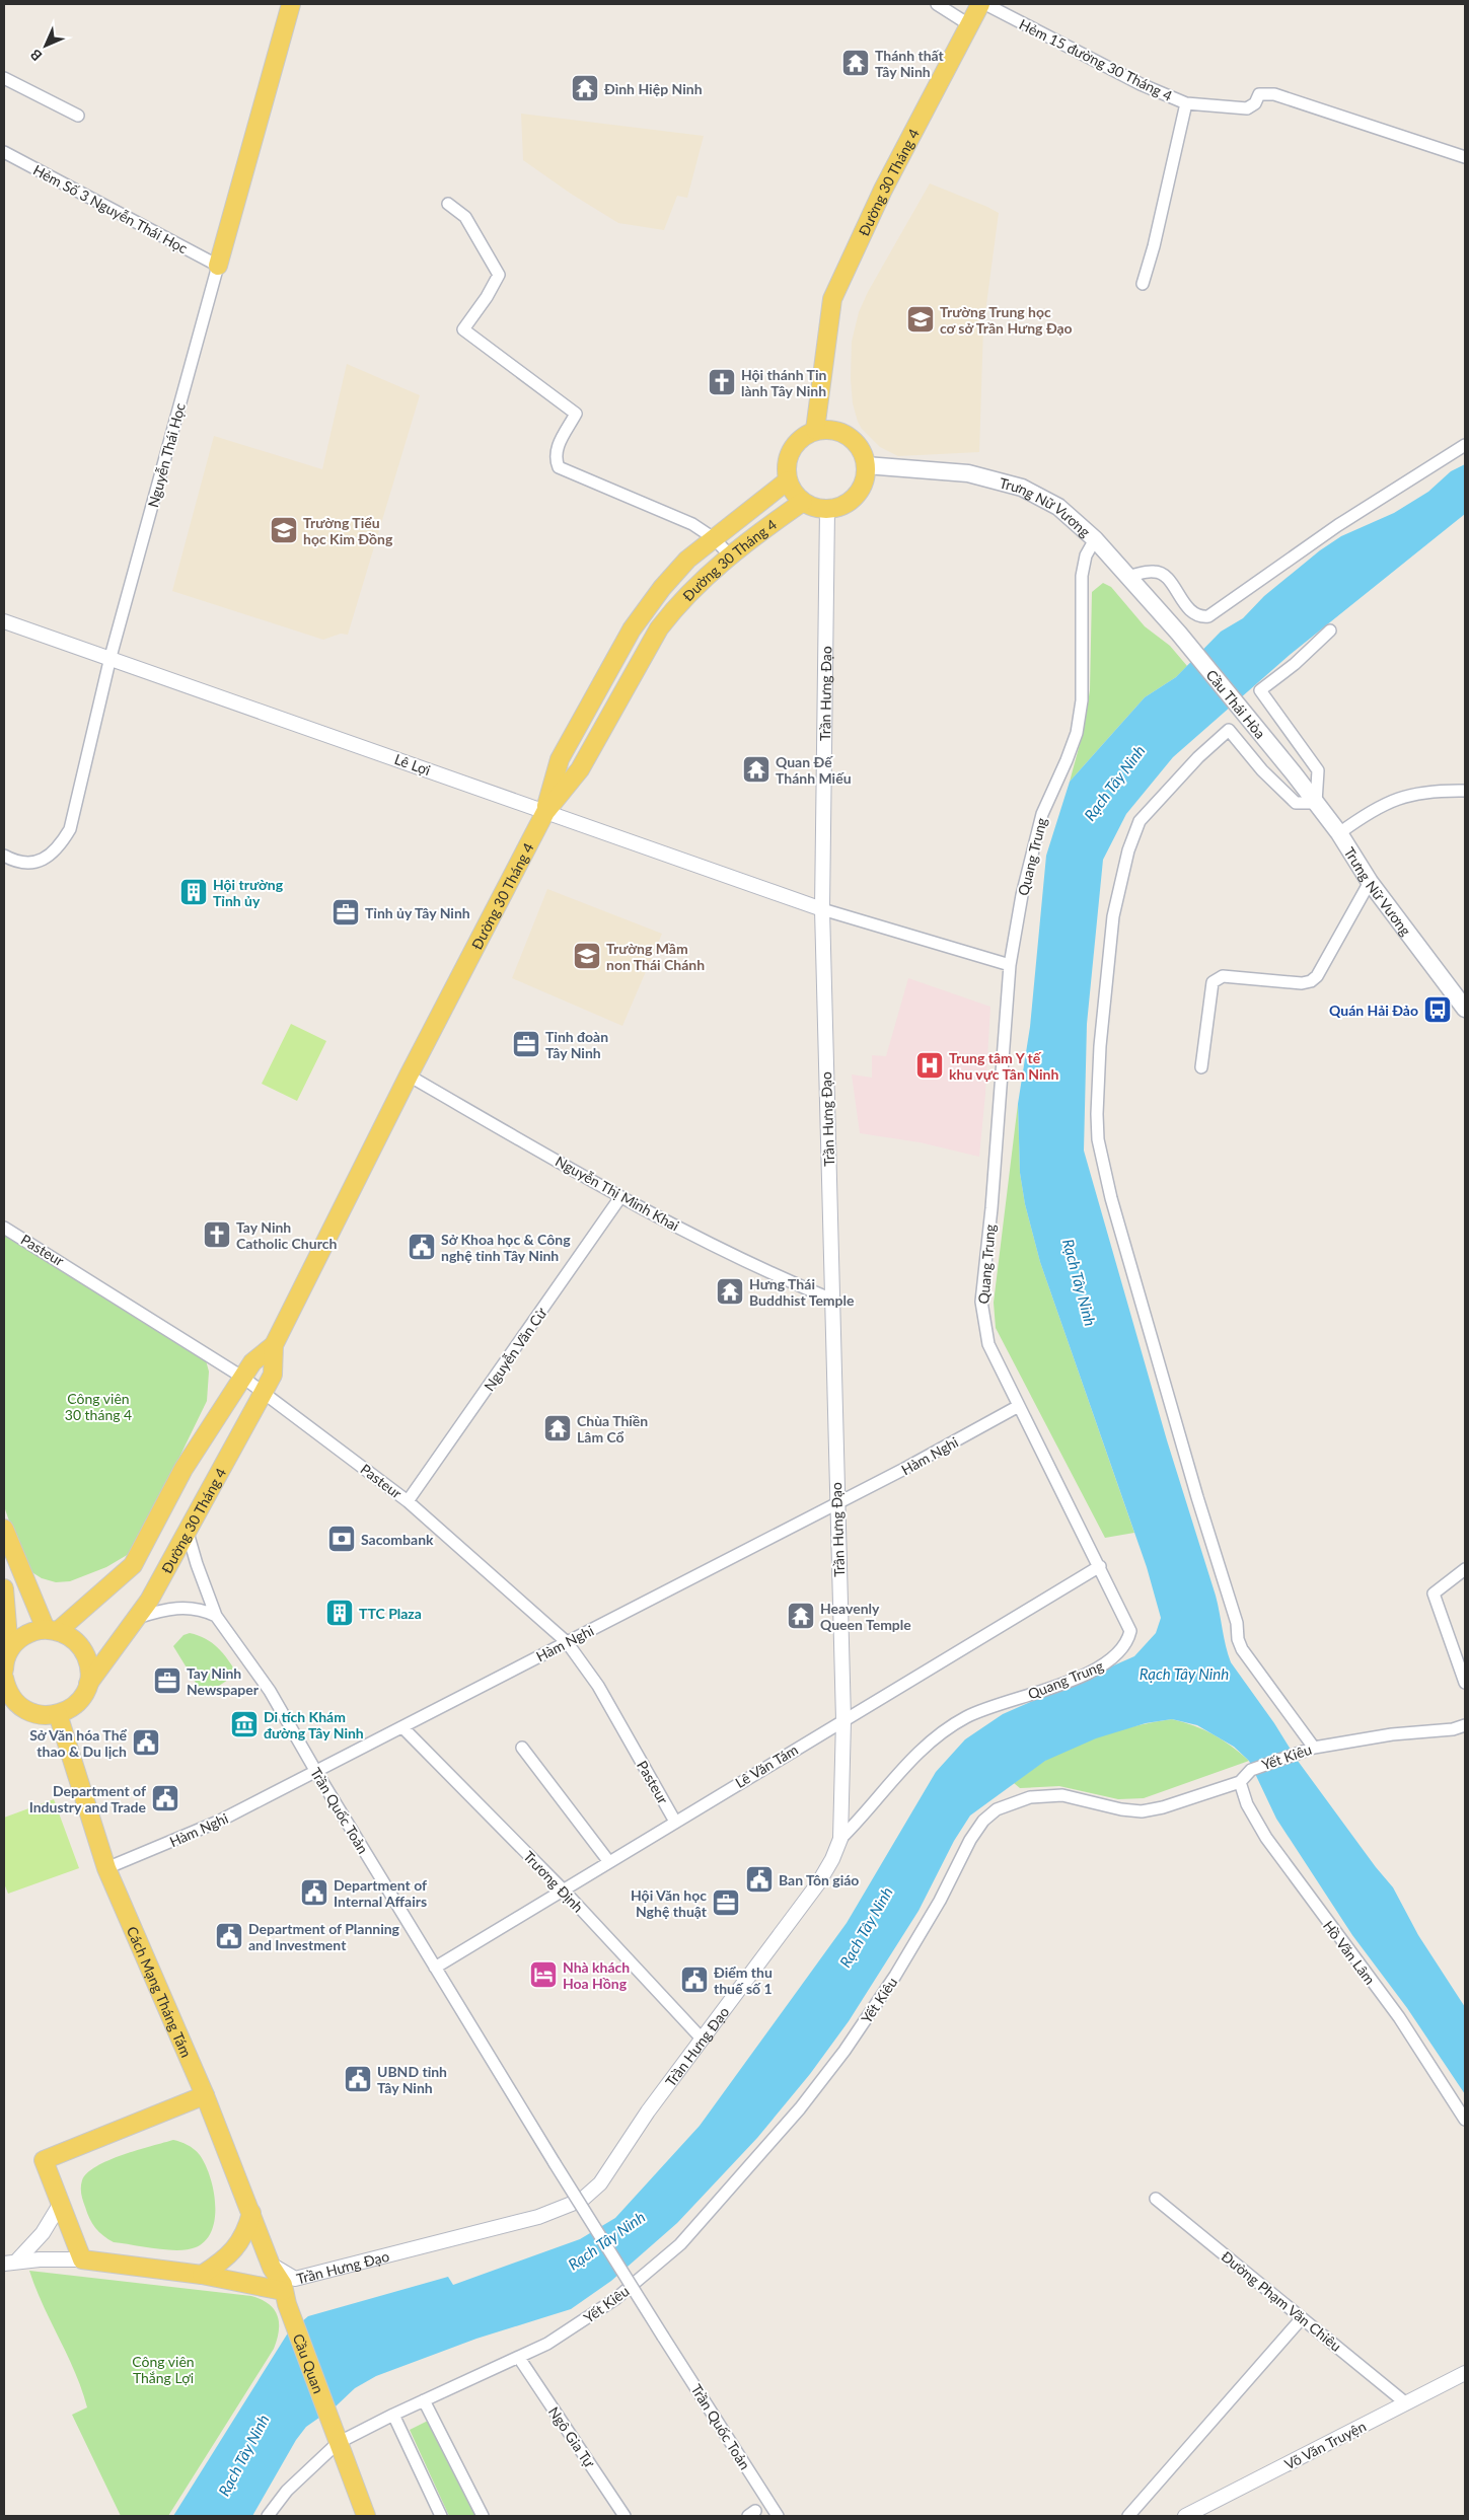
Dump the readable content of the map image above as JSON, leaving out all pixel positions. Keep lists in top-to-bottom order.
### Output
{
  "streets": {
    "main road": [
      "Đường 30 Tháng 4",
      "Nguyễn Thái Học",
      "Trưng Nữ Vương",
      "Trần Hưng Đạo",
      "Cầu Thái Hòa",
      "Cách Mạng Tháng Tám",
      "Cầu Quan"
    ],
    "street": [
      "Hẻm 15 đường 30 Tháng 4",
      "Hẻm Số 3 Nguyễn Thái Học",
      "Lê Lợi",
      "Quang Trung",
      "Nguyễn Thị Minh Khai",
      "Pasteur",
      "Nguyễn Văn Cừ",
      "Hàm Nghi",
      "Yết Kiêu",
      "Lê Văn Tám",
      "Trần Quốc Toản",
      "Trương Định",
      "Hồ Văn Lâm",
      "Đường Phạm Văn Chiêu",
      "Ngô Gia Tự",
      "Võ Văn Truyện"
    ]
  },
  "crossings": [
    ["Đường 30 Tháng 4", "Trưng Nữ Vương"],
    ["Đường 30 Tháng 4", "Trần Hưng Đạo"],
    ["Đường 30 Tháng 4", "Lê Lợi"],
    ["Đường 30 Tháng 4", "Nguyễn Thị Minh Khai"],
    ["Đường 30 Tháng 4", "Pasteur"],
    ["Đường 30 Tháng 4", "Trần Quốc Toản"],
    ["Đường 30 Tháng 4", "Cách Mạng Tháng Tám"],
    ["Hẻm Số 3 Nguyễn Thái Học", "Nguyễn Thái Học"],
    ["Nguyễn Thái Học", "Lê Lợi"],
    ["Trưng Nữ Vương", "Trần Hưng Đạo"],
    ["Trưng Nữ Vương", "Cầu Thái Hòa"],
    ["Trưng Nữ Vương", "Quang Trung"],
    ["Trần Hưng Đạo", "Lê Lợi"],
    ["Trần Hưng Đạo", "Quang Trung"],
    ["Trần Hưng Đạo", "Nguyễn Thị Minh Khai"],
    ["Trần Hưng Đạo", "Hàm Nghi"],
    ["Trần Hưng Đạo", "Lê Văn Tám"],
    ["Trần Hưng Đạo", "Trương Định"],
    ["Trần Hưng Đạo", "Cầu Quan"],
    ["Quang Trung", "Hàm Nghi"],
    ["Quang Trung", "Lê Văn Tám"],
    ["Nguyễn Thị Minh Khai", "Nguyễn Văn Cừ"],
    ["Pasteur", "Nguyễn Văn Cừ"],
    ["Pasteur", "Hàm Nghi"],
    ["Pasteur", "Lê Văn Tám"],
    ["Hàm Nghi", "Trần Quốc Toản"],
    ["Hàm Nghi", "Trương Định"],
    ["Hàm Nghi", "Cách Mạng Tháng Tám"],
    ["Yết Kiêu", "Hồ Văn Lâm"],
    ["Yết Kiêu", "Cầu Quan"],
    ["Yết Kiêu", "Ngô Gia Tự"],
    ["Lê Văn Tám", "Trần Quốc Toản"],
    ["Lê Văn Tám", "Trương Định"],
    ["Cách Mạng Tháng Tám", "Cầu Quan"],
    ["Đường Phạm Văn Chiêu", "Võ Văn Truyện"]
  ],
  "water": ["Rạch Tây Ninh"],
  "parks": ["Công viên 30 tháng 4", "Công viên Thắng Lợi"],
  "places": {
    "temple": [
      "Thánh thất Tây Ninh",
      "Đình Hiệp Ninh",
      "Quan Đế Thánh Miếu",
      "Hưng Thái Buddhist Temple",
      "Chùa Thiền Lâm Cổ",
      "Heavenly Queen Temple"
    ],
    "school or university": ["Trường Trung học cơ sở Trần Hưng Đạo", "Trường Tiểu học Kim Đồng", "Trường Mầm non Thái Chánh"],
    "church": ["Hội thánh Tin lành Tây Ninh", "Tay Ninh Catholic Church"],
    "building": ["Hội trường Tỉnh ủy", "TTC Plaza"],
    "office": [
      "Tỉnh ủy Tây Ninh",
      "Tỉnh đoàn Tây Ninh",
      "Tay Ninh Newspaper",
      "Hội Văn học Nghệ thuật"
    ],
    "bus stop": ["Quán Hải Đảo"],
    "hospital": ["Trung tâm Y tế khu vực Tân Ninh"],
    "public building": [
      "Sở Khoa học & Công nghệ tỉnh Tây Ninh",
      "Sở Văn hóa Thể thao & Du lịch",
      "Department of Industry and Trade",
      "Ban Tôn giáo",
      "Department of Internal Affairs",
      "Department of Planning and Investment",
      "Điểm thu thuế số 1",
      "UBND tỉnh Tây Ninh"
    ],
    "bank": ["Sacombank"],
    "museum": ["Di tích Khám đường Tây Ninh"],
    "hotel": ["Nhà khách Hoa Hồng"]
  },
  "north": "bottom left"
}
